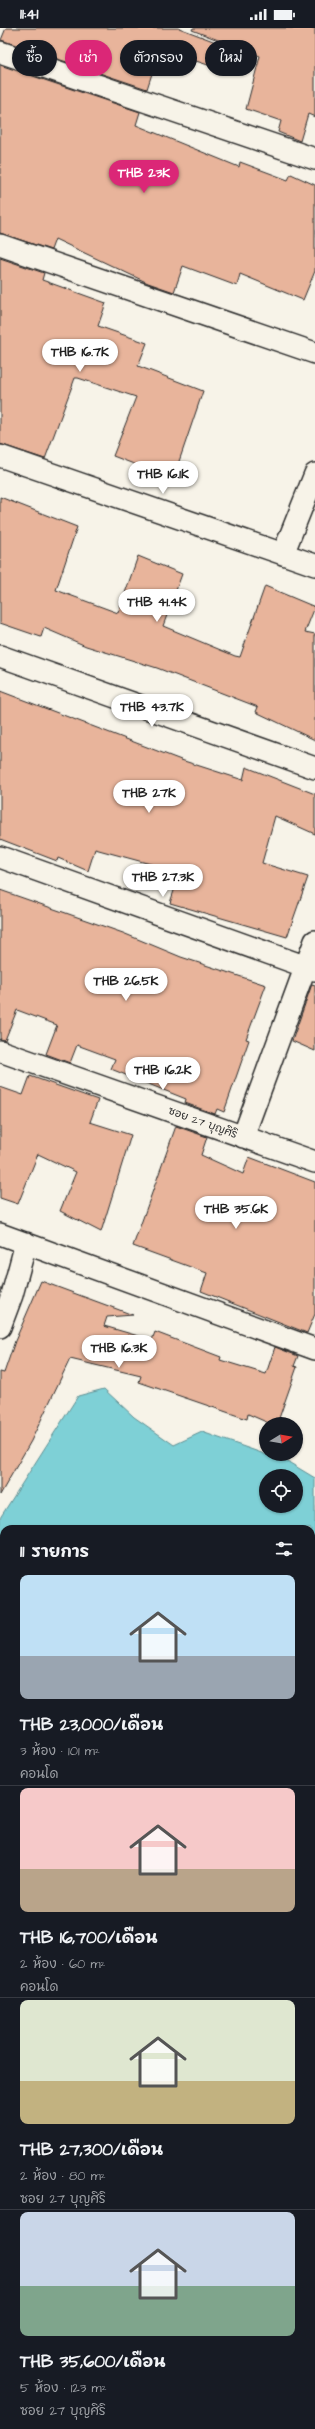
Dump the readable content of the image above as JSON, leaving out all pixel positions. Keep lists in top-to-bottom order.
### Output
{
  "streets": {
    "street": ["ซอย 27 บุญศิริ"]
  },
  "north": "right",
  "page": {
    "status": "11:41",
    "chip": [
      "ซื้อ",
      "เช่า",
      "ตัวกรอง",
      "ใหม่"
    ],
    "price": [
      "THB 23K",
      "THB 16.7K",
      "THB 16.1K",
      "THB 41.4K",
      "THB 43.7K",
      "THB 27K",
      "THB 27.3K",
      "THB 26.5K",
      "THB 16.2K",
      "THB 35.6K",
      "THB 16.3K"
    ],
    "heading": "11 รายการ",
    "list": [
      {
        "name": "THB 23,000/เดือน",
        "note": "3 ห้อง · 101 m² · คอนโด"
      },
      {
        "name": "THB 16,700/เดือน",
        "note": "2 ห้อง · 60 m² · คอนโด"
      },
      {
        "name": "THB 27,300/เดือน",
        "note": "2 ห้อง · 80 m² · ซอย 27 บุญศิริ"
      },
      {
        "name": "THB 35,600/เดือน",
        "note": "5 ห้อง · 123 m² · ซอย 27 บุญศิริ"
      }
    ]
  }
}
